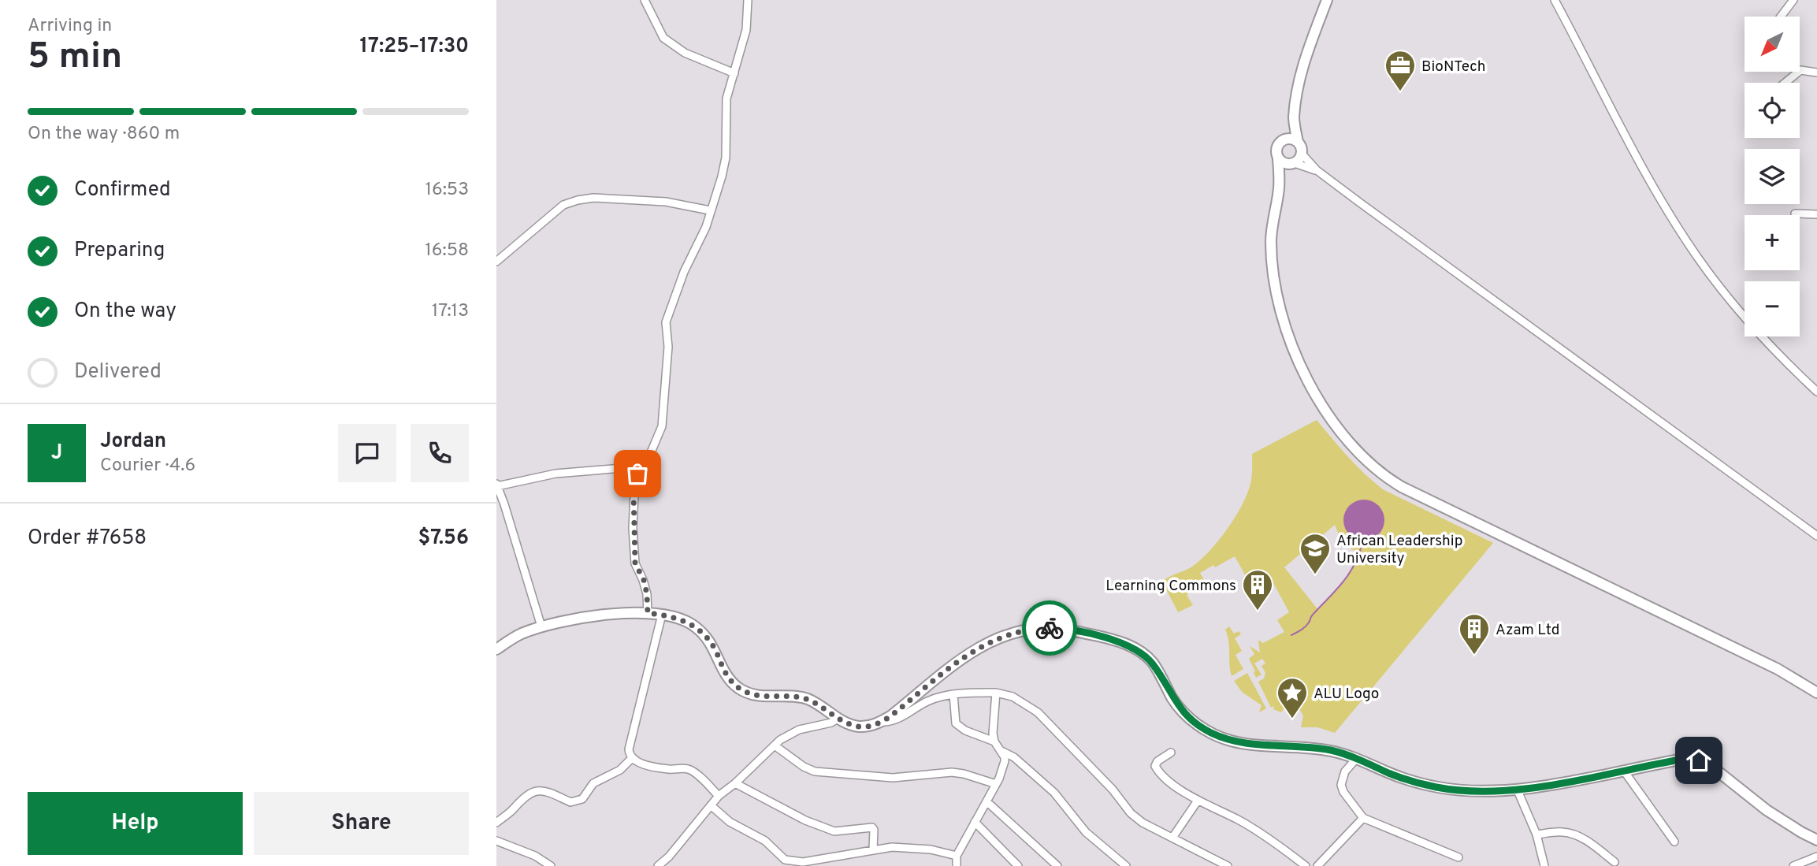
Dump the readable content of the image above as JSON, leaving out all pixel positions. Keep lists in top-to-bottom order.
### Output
{
  "places": {
    "office": ["BioNTech"],
    "school or university": ["African Leadership University"],
    "building": ["Learning Commons", "Azam Ltd"],
    "place": ["ALU Logo"]
  },
  "north": "bottom left",
  "page": {
    "heading": ["5 min", "Arriving in", "17:25–17:30"],
    "panel": [
      "Jordan",
      "Courier · 4.6",
      "Order #7658",
      "$7.56"
    ],
    "map_buttons": ["+", "−"],
    "bar": "On the way · 860 m",
    "list": [
      ["Confirmed", "16:53"],
      ["Preparing", "16:58"],
      ["On the way", "17:13"],
      "Delivered"
    ],
    "round": "J",
    "buttons": ["Help", "Share"]
  }
}
